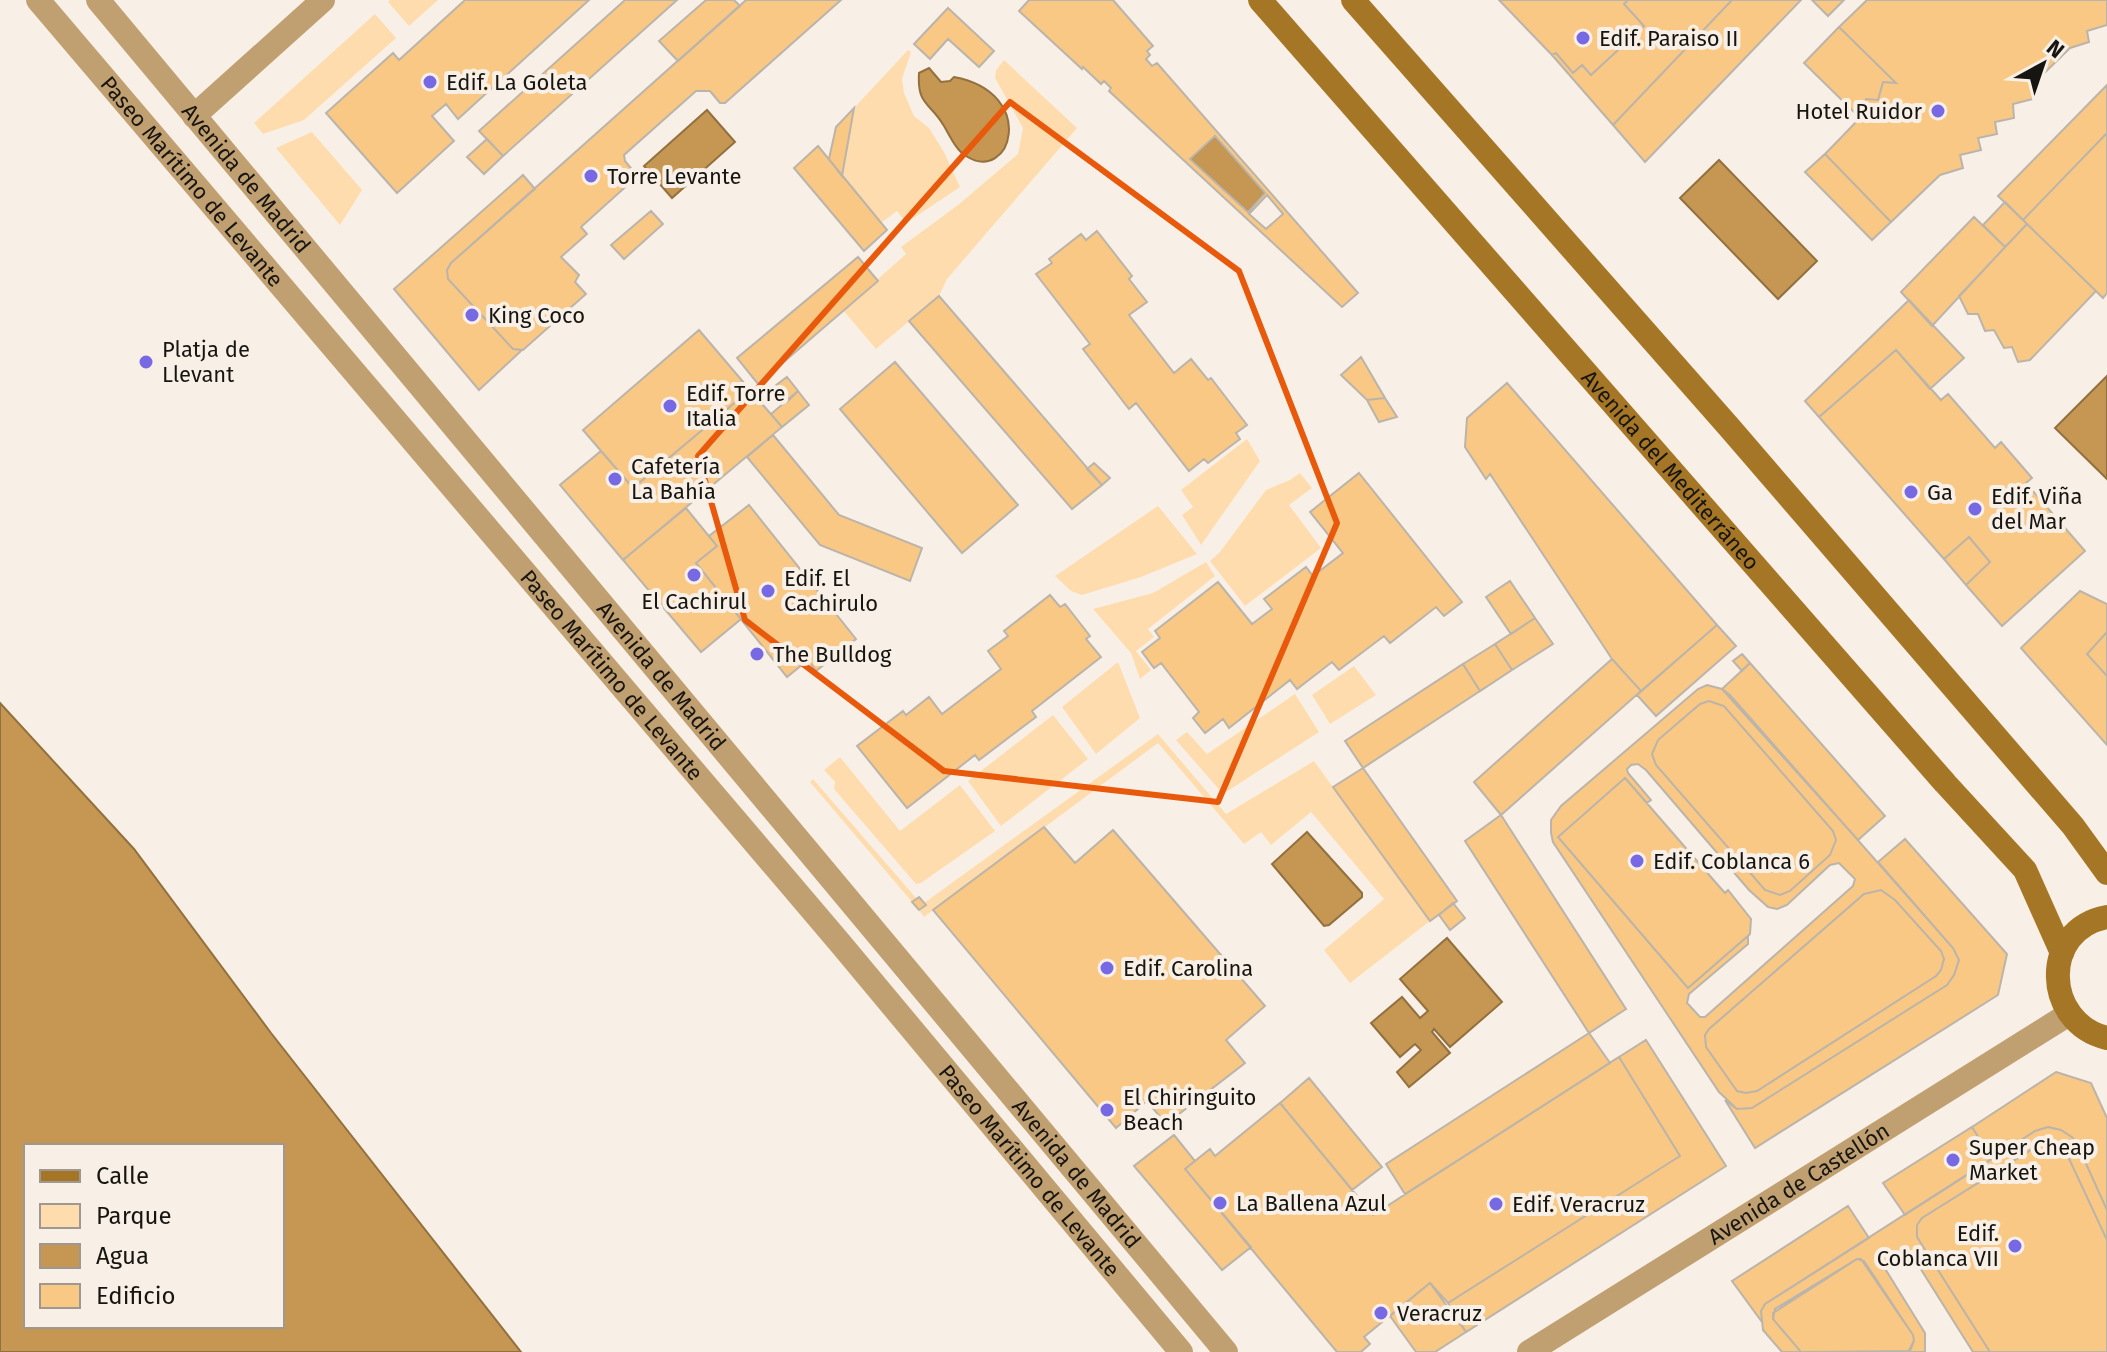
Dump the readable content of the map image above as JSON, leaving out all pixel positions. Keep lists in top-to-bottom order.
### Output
{
  "streets": {
    "street": [
      "Avenida de Madrid",
      "Paseo Marítimo de Levante",
      "Avenida del Mediterráneo",
      "Avenida de Castellón"
    ]
  },
  "places": [
    "Edif. Paraiso II",
    "Edif. La Goleta",
    "Hotel Ruidor",
    "Torre Levante",
    "King Coco",
    "Platja de Llevant",
    "Edif. Torre Italia",
    "Cafetería La Bahía",
    "Ga",
    "Edif. Viña del Mar",
    "El Cachirul",
    "Edif. El Cachirulo",
    "The Bulldog",
    "Edif. Coblanca 6",
    "Edif. Carolina",
    "El Chiringuito Beach",
    "Super Cheap Market",
    "La Ballena Azul",
    "Edif. Veracruz",
    "Edif. Coblanca VII",
    "Veracruz"
  ],
  "legend": [
    "Calle",
    "Parque",
    "Agua",
    "Edificio"
  ],
  "north": "top right"
}
